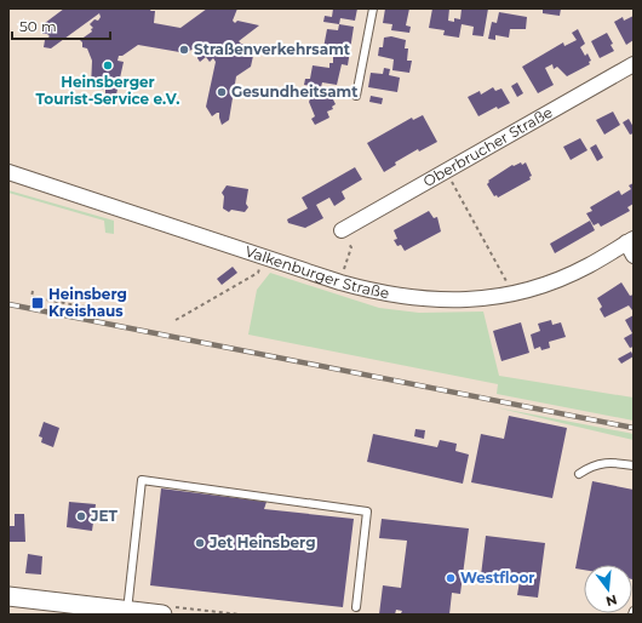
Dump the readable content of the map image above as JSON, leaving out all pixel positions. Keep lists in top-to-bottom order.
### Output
{
  "streets": {
    "street": ["Oberbrucher Straße", "Valkenburger Straße"]
  },
  "places": {
    "other": [
      "Straßenverkehrsamt",
      "Heinsberger Tourist-Service e.V.",
      "Gesundheitsamt",
      "JET",
      "Jet Heinsberg",
      "Westfloor"
    ],
    "transit": ["Heinsberg Kreishaus"]
  },
  "scale_bar": "50 m",
  "north": "bottom"
}
